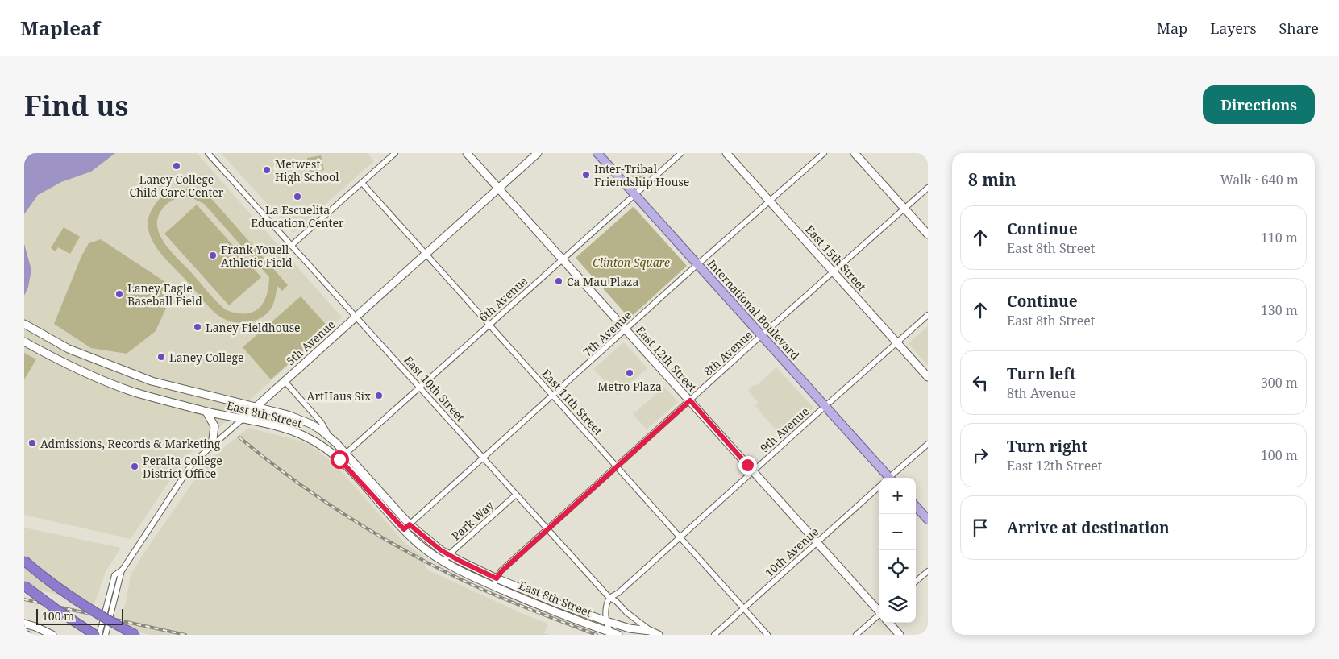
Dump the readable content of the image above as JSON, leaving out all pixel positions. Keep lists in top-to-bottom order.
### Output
{
  "streets": {
    "main road": [
      "East 15th Street",
      "International Boulevard",
      "5th Avenue",
      "East 12th Street",
      "East 8th Street"
    ],
    "street": [
      "6th Avenue",
      "7th Avenue",
      "8th Avenue",
      "East 10th Street",
      "East 11th Street",
      "9th Avenue",
      "Park Way",
      "10th Avenue"
    ]
  },
  "crossings": [
    ["East 15th Street", "7th Avenue"],
    ["East 15th Street", "8th Avenue"],
    ["East 15th Street", "9th Avenue"],
    ["6th Avenue", "International Boulevard"],
    ["6th Avenue", "East 12th Street"],
    ["6th Avenue", "East 10th Street"],
    ["6th Avenue", "East 11th Street"],
    ["6th Avenue", "East 8th Street"],
    ["International Boulevard", "7th Avenue"],
    ["International Boulevard", "8th Avenue"],
    ["International Boulevard", "9th Avenue"],
    ["7th Avenue", "East 12th Street"],
    ["7th Avenue", "East 10th Street"],
    ["7th Avenue", "East 11th Street"],
    ["7th Avenue", "East 8th Street"],
    ["5th Avenue", "East 12th Street"],
    ["5th Avenue", "East 10th Street"],
    ["5th Avenue", "East 11th Street"],
    ["5th Avenue", "East 8th Street"],
    ["8th Avenue", "East 12th Street"],
    ["8th Avenue", "East 10th Street"],
    ["8th Avenue", "East 11th Street"],
    ["8th Avenue", "East 8th Street"],
    ["East 12th Street", "9th Avenue"],
    ["East 12th Street", "10th Avenue"],
    ["East 10th Street", "East 8th Street"],
    ["East 10th Street", "9th Avenue"],
    ["East 10th Street", "Park Way"],
    ["East 11th Street", "9th Avenue"],
    ["East 11th Street", "10th Avenue"],
    ["East 8th Street", "Park Way"]
  ],
  "parks": ["Clinton Square"],
  "places": [
    "Laney College Child Care Center",
    "Metwest High School",
    "Inter-Tribal Friendship House",
    "La Escuelita Education Center",
    "Frank Youell Athletic Field",
    "Ca Mau Plaza",
    "Laney Eagle Baseball Field",
    "Laney Fieldhouse",
    "Laney College",
    "Metro Plaza",
    "ArtHaus Six",
    "Admissions, Records & Marketing",
    "Peralta College District Office"
  ],
  "scale_bar": "100 m",
  "page": {
    "header": "Mapleaf",
    "nav": ["Map", "Layers", "Share"],
    "buttons": "Directions",
    "title": "Find us",
    "heading": ["8 min", "Walk · 640 m"],
    "list": [
      ["Continue", "East 8th Street", "110 m"],
      ["Continue", "East 8th Street", "130 m"],
      ["Turn left", "8th Avenue", "300 m"],
      ["Turn right", "East 12th Street", "100 m"],
      "Arrive at destination"
    ],
    "map_buttons": ["+", "−"],
    "scale": "100 m"
  }
}
